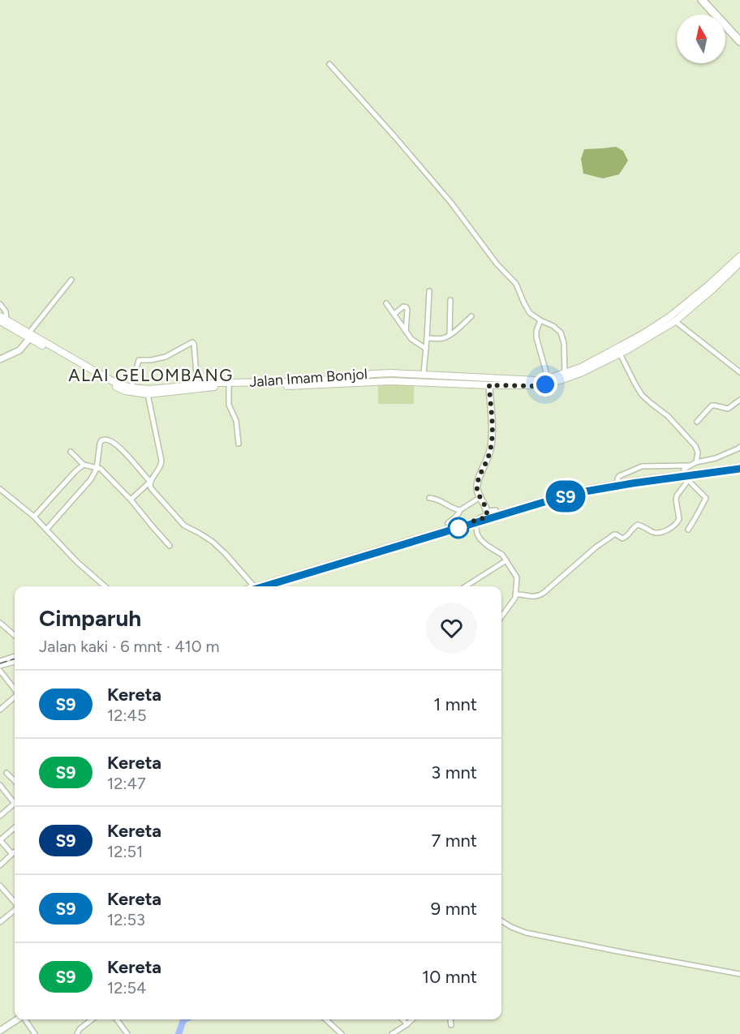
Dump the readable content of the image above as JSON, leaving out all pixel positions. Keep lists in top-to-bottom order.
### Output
{
  "streets": {
    "main road": ["Jalan Imam Bonjol"]
  },
  "districts": ["ALAI GELOMBANG"],
  "north": "top",
  "page": {
    "on_map": "S9",
    "heading": ["Cimparuh", "Jalan kaki · 6 mnt · 410 m"],
    "list": [
      {
        "mark": "S9",
        "name": "Kereta",
        "note": "12:45",
        "value": "1 mnt"
      },
      {
        "mark": "S9",
        "name": "Kereta",
        "note": "12:47",
        "value": "3 mnt"
      },
      {
        "mark": "S9",
        "name": "Kereta",
        "note": "12:51",
        "value": "7 mnt"
      },
      {
        "mark": "S9",
        "name": "Kereta",
        "note": "12:53",
        "value": "9 mnt"
      },
      {
        "mark": "S9",
        "name": "Kereta",
        "note": "12:54",
        "value": "10 mnt"
      }
    ]
  }
}
